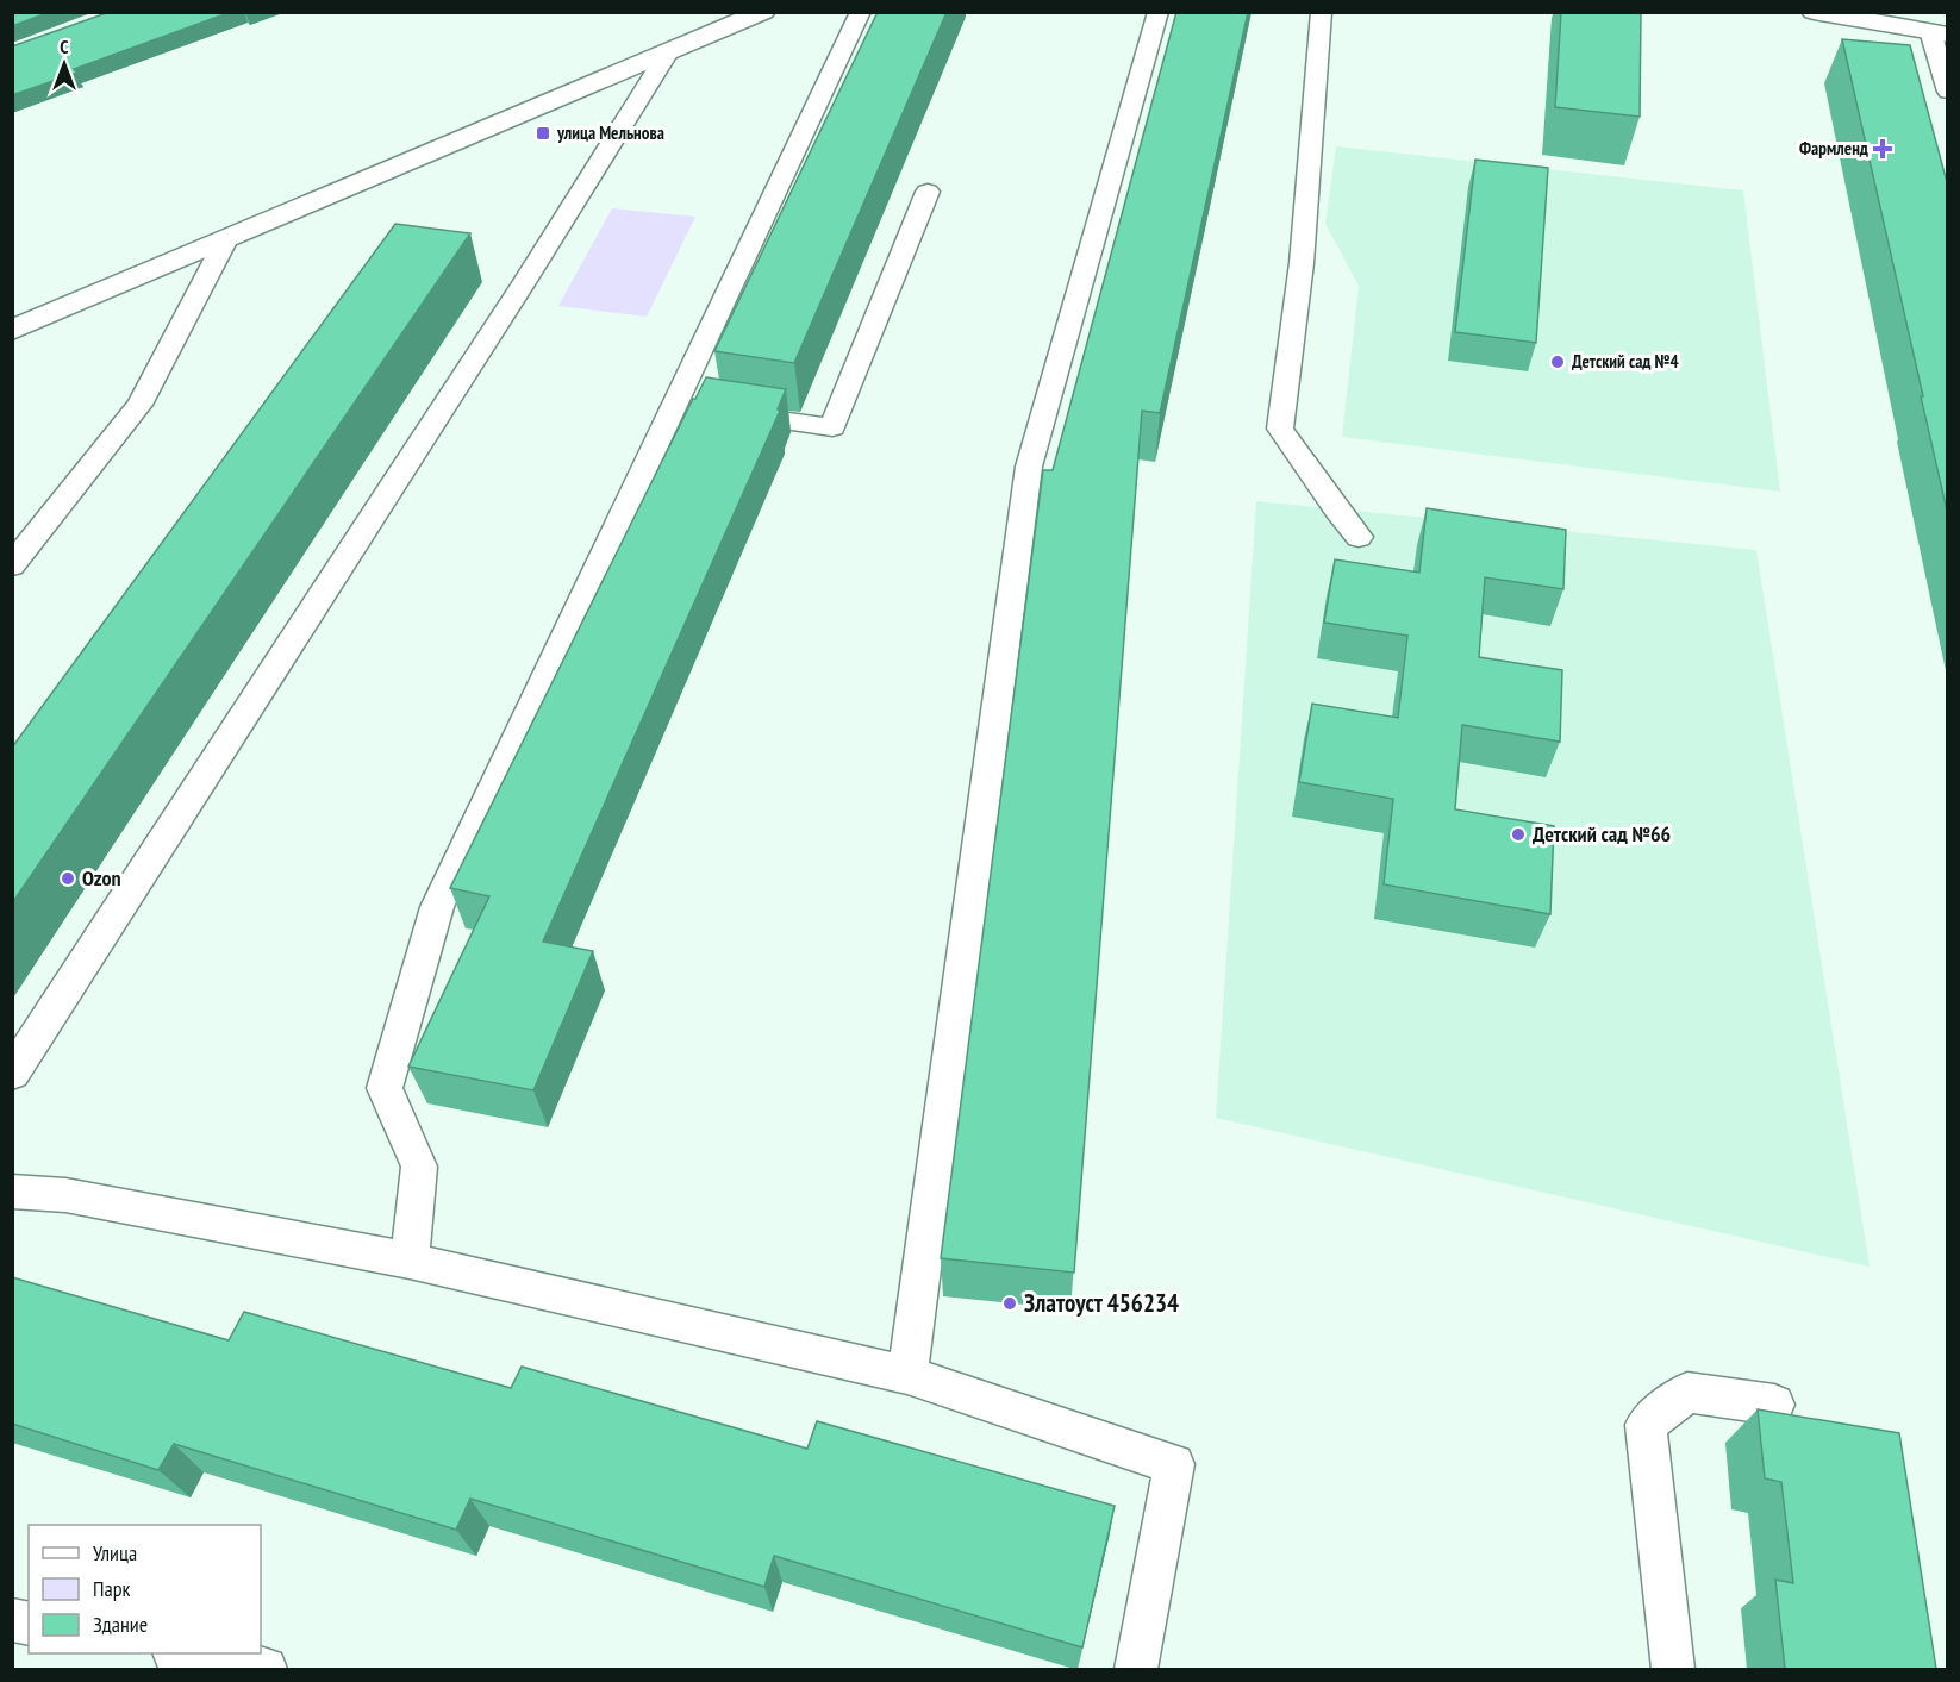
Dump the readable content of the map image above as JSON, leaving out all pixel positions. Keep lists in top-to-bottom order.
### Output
{
  "places": {
    "transit": ["улица Мельнова"],
    "health": ["Фармленд"],
    "other": [
      "Детский сад №4",
      "Детский сад №66",
      "Ozon",
      "Златоуст 456234"
    ]
  },
  "legend": ["Улица", "Парк", "Здание"],
  "north": "top"
}
